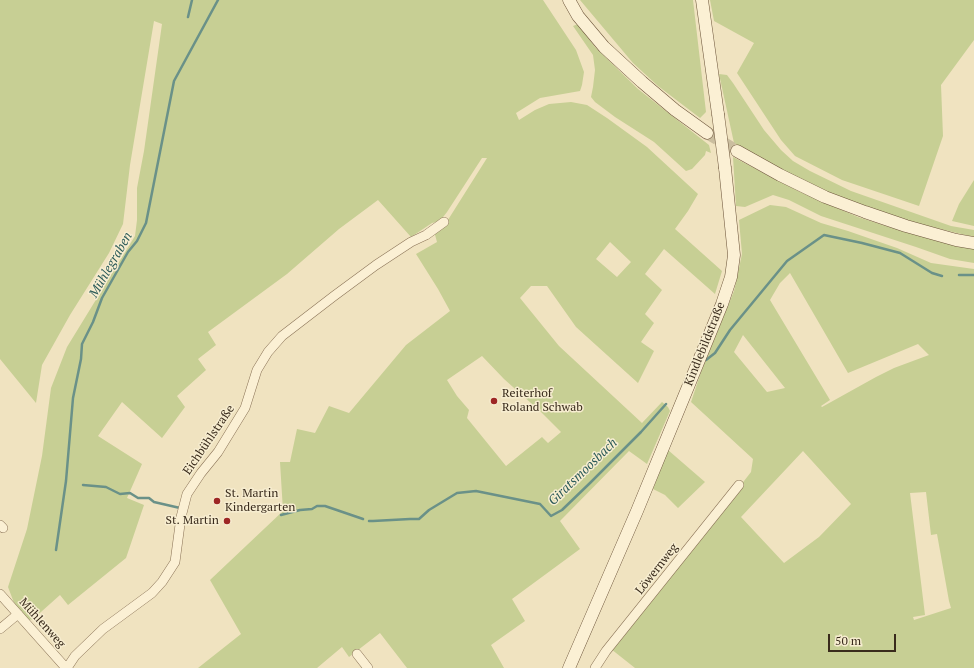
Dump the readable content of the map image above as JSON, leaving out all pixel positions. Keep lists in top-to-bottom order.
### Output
{
  "streets": {
    "main road": ["Kindlebildstraße"],
    "street": ["Eichbühlstraße", "Löwernweg", "Mühlenweg"]
  },
  "crossings": [
    ["Eichbühlstraße", "Mühlenweg"]
  ],
  "water": ["Mühlegraben", "Giratsmoosbach"],
  "places": ["Reiterhof Roland Schwab", "St. Martin Kindergarten", "St. Martin"],
  "scale_bar": "50 m"
}
